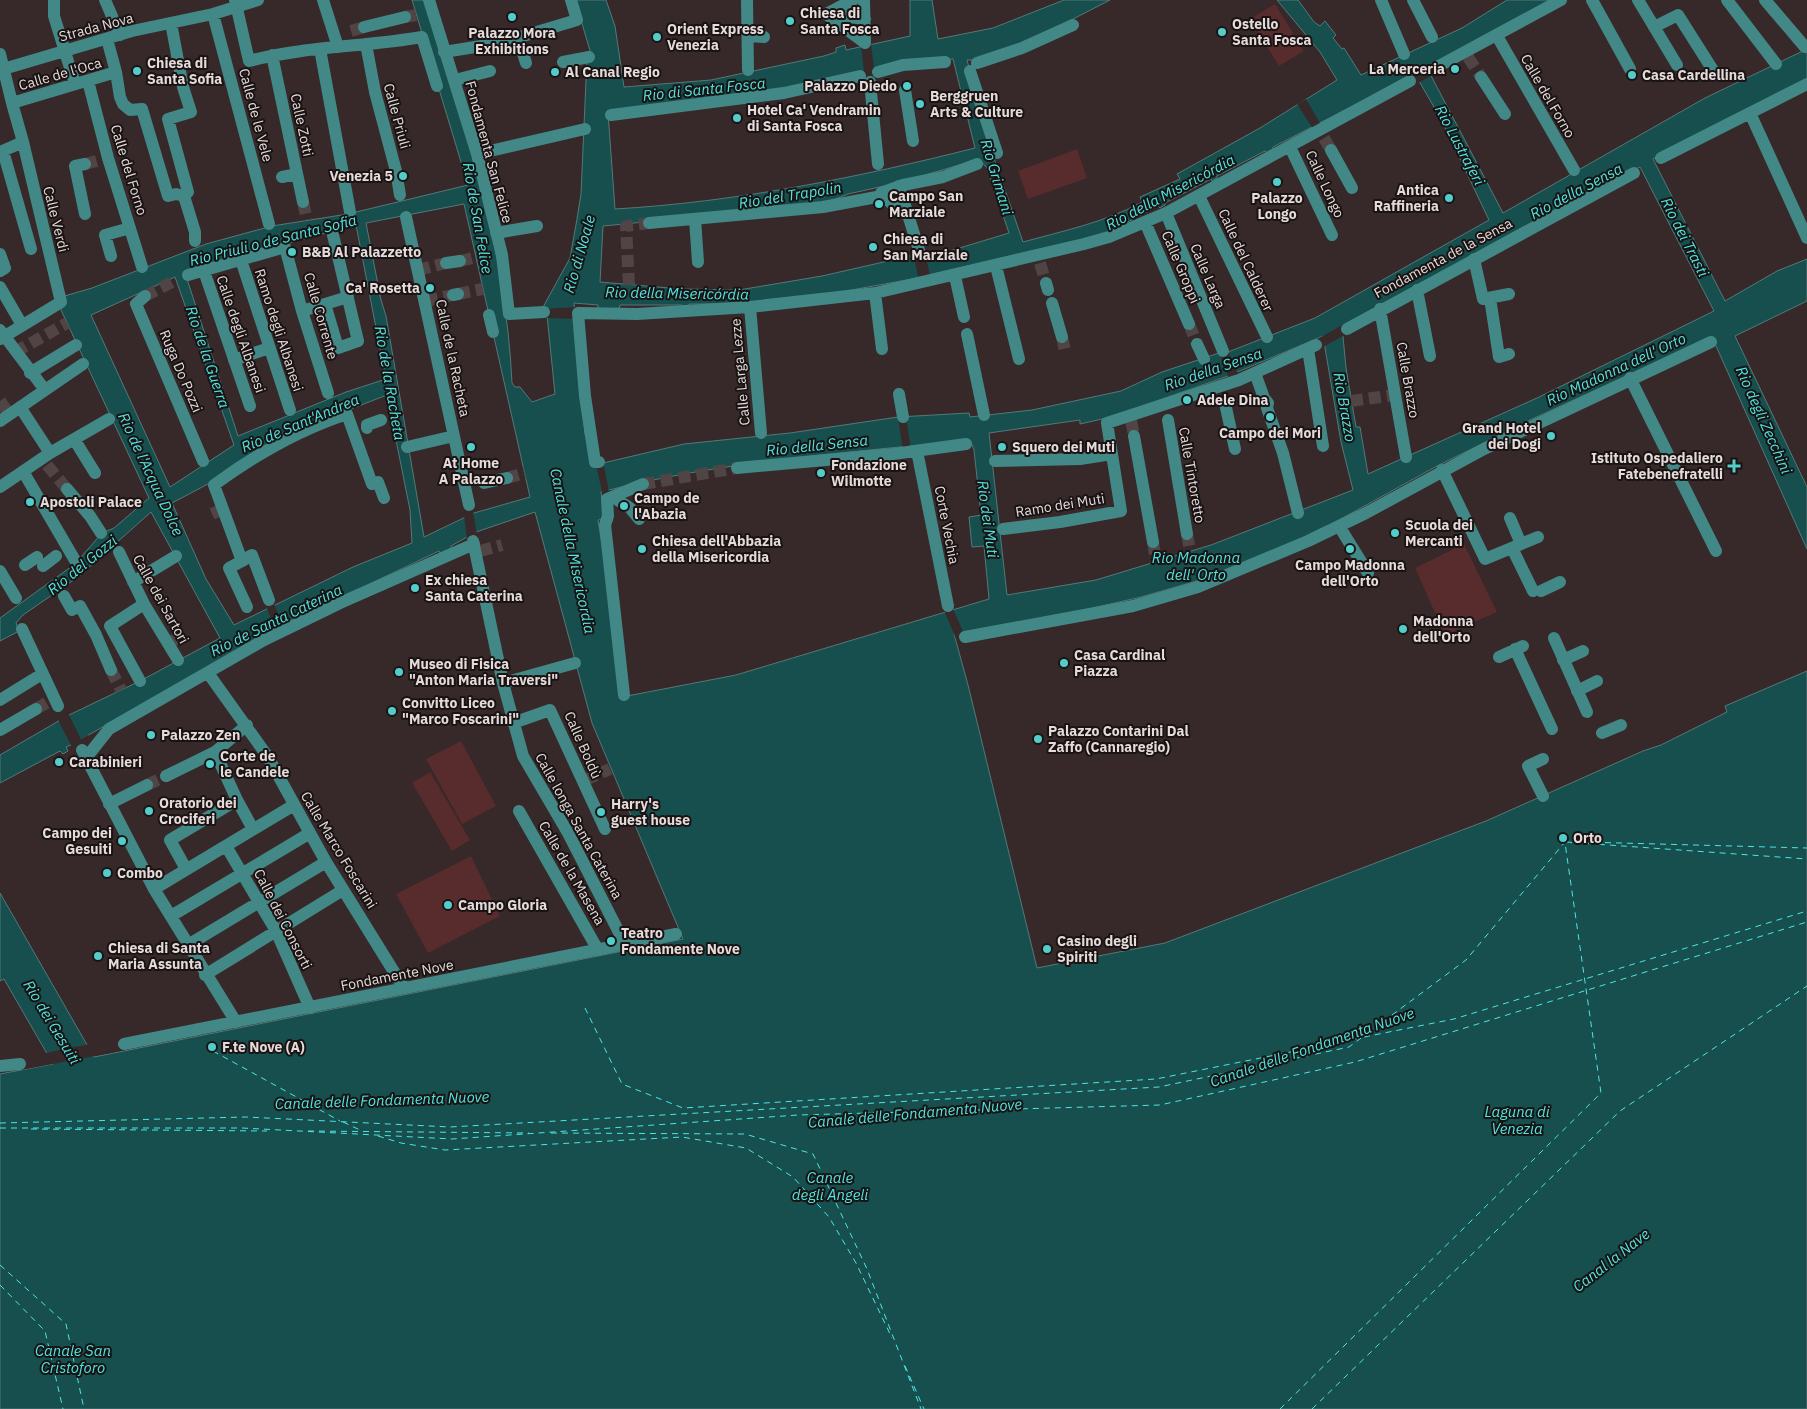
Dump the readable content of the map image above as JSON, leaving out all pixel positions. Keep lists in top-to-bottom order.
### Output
{
  "streets": {
    "street": [
      "Strada Nova",
      "Calle de l'Oca",
      "Calle del Forno",
      "Calle de le Vele",
      "Calle Priuli",
      "Calle Zotti",
      "Fondamenta San Felice",
      "Calle Longo",
      "Calle Verdi",
      "Fondamenta de la Sensa",
      "Calle del Calderer",
      "Calle Groppi",
      "Calle Larga",
      "Calle Corrente",
      "Ramo degli Albanesi",
      "Calle degli Albanesi",
      "Calle de la Racheta",
      "Ruga Do Pozzi",
      "Calle Larga Lezze",
      "Calle Brazzo",
      "Calle Tintoretto",
      "Ramo dei Muti",
      "Corte Vechia",
      "Calle dei Sartori",
      "Calle Boldù",
      "Calle longa Santa Caterina",
      "Calle Marco Foscarini",
      "Calle de la Masena",
      "Calle dei Consorti",
      "Fondamente Nove"
    ]
  },
  "crossings": [
    ["Strada Nova", "Calle de l'Oca"],
    ["Strada Nova", "Calle de le Vele"],
    ["Calle de l'Oca", "Calle del Forno"],
    ["Calle de l'Oca", "Calle Verdi"],
    ["Fondamenta de la Sensa", "Calle Brazzo"],
    ["Calle Corrente", "Ramo degli Albanesi"],
    ["Calle Boldù", "Calle longa Santa Caterina"],
    ["Calle longa Santa Caterina", "Calle Marco Foscarini"],
    ["Calle longa Santa Caterina", "Fondamente Nove"],
    ["Calle Marco Foscarini", "Fondamente Nove"],
    ["Calle de la Masena", "Fondamente Nove"],
    ["Calle dei Consorti", "Fondamente Nove"]
  ],
  "water": [
    "Rio di Santa Fosca",
    "Rio Lustraferi",
    "Rio Grimani",
    "Rio della Sensa",
    "Rio della Misericórdia",
    "Rio del Trapolin",
    "Rio de San Felice",
    "Rio dei Trasti",
    "Rio Priuli o de Santa Sofia",
    "Rio di Noale",
    "Rio de la Guerra",
    "Rio Madonna dell' Orto",
    "Rio de la Racheta",
    "Rio Brazzo",
    "Rio degli Zecchini",
    "Rio de Sant'Andrea",
    "Rio de l'Acqua Dolce",
    "Rio dei Muti",
    "Canale della Misericordia",
    "Rio del Gozzi",
    "Rio de Santa Caterina",
    "Rio dei Gesuiti",
    "Canale delle Fondamenta Nuove",
    "Laguna di Venezia",
    "Canale degli Angeli",
    "Canal la Nave",
    "Canale San Cristoforo"
  ],
  "places": {
    "other": [
      "Palazzo Mora Exhibitions",
      "Chiesa di Santa Fosca",
      "Ostello Santa Fosca",
      "Orient Express Venezia",
      "La Merceria",
      "Chiesa di Santa Sofia",
      "Al Canal Regio",
      "Casa Cardellina",
      "Palazzo Diedo",
      "Berggruen Arts & Culture",
      "Hotel Ca' Vendramin di Santa Fosca",
      "Venezia 5",
      "Palazzo Longo",
      "Antica Raffineria",
      "Campo San Marziale",
      "Chiesa di San Marziale",
      "B&B Al Palazzetto",
      "Ca' Rosetta",
      "Adele Dina",
      "Campo dei Mori",
      "Grand Hotel dei Dogi",
      "At Home A Palazzo",
      "Squero dei Muti",
      "Fondazione Wilmotte",
      "Apostoli Palace",
      "Campo de l'Abazia",
      "Scuola dei Mercanti",
      "Chiesa dell'Abbazia della Misericordia",
      "Campo Madonna dell'Orto",
      "Ex chiesa Santa Caterina",
      "Madonna dell'Orto",
      "Casa Cardinal Piazza",
      "Museo di Fisica \"Anton Maria Traversi\"",
      "Convitto Liceo \"Marco Foscarini\"",
      "Palazzo Zen",
      "Palazzo Contarini Dal Zaffo (Cannaregio)",
      "Carabinieri",
      "Corte de le Candele",
      "Oratorio dei Crociferi",
      "Harry's guest house",
      "Orto",
      "Campo dei Gesuiti",
      "Combo",
      "Campo Gloria",
      "Teatro Fondamente Nove",
      "Casino degli Spiriti",
      "Chiesa di Santa Maria Assunta",
      "F.te Nove (A)"
    ],
    "health": ["Istituto Ospedaliero Fatebenefratelli"]
  }
}
